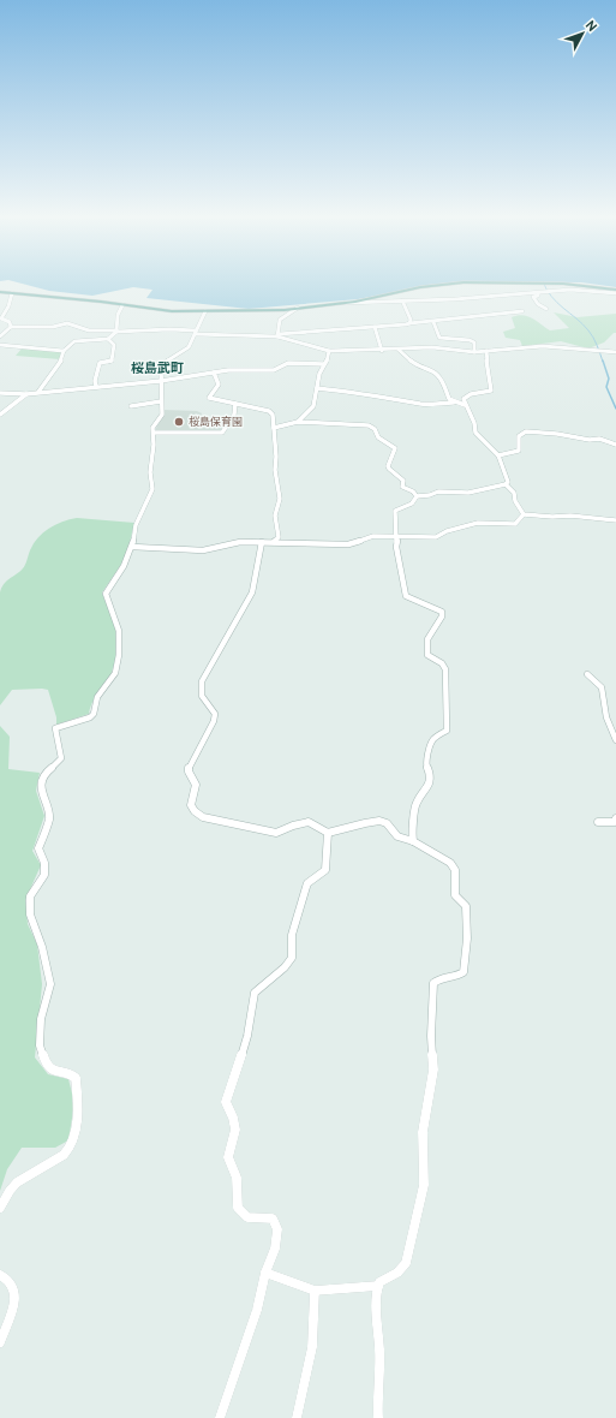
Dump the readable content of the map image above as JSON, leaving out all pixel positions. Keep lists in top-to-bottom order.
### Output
{
  "districts": ["桜島武町"],
  "places": ["桜島保育園"],
  "north": "top right"
}
